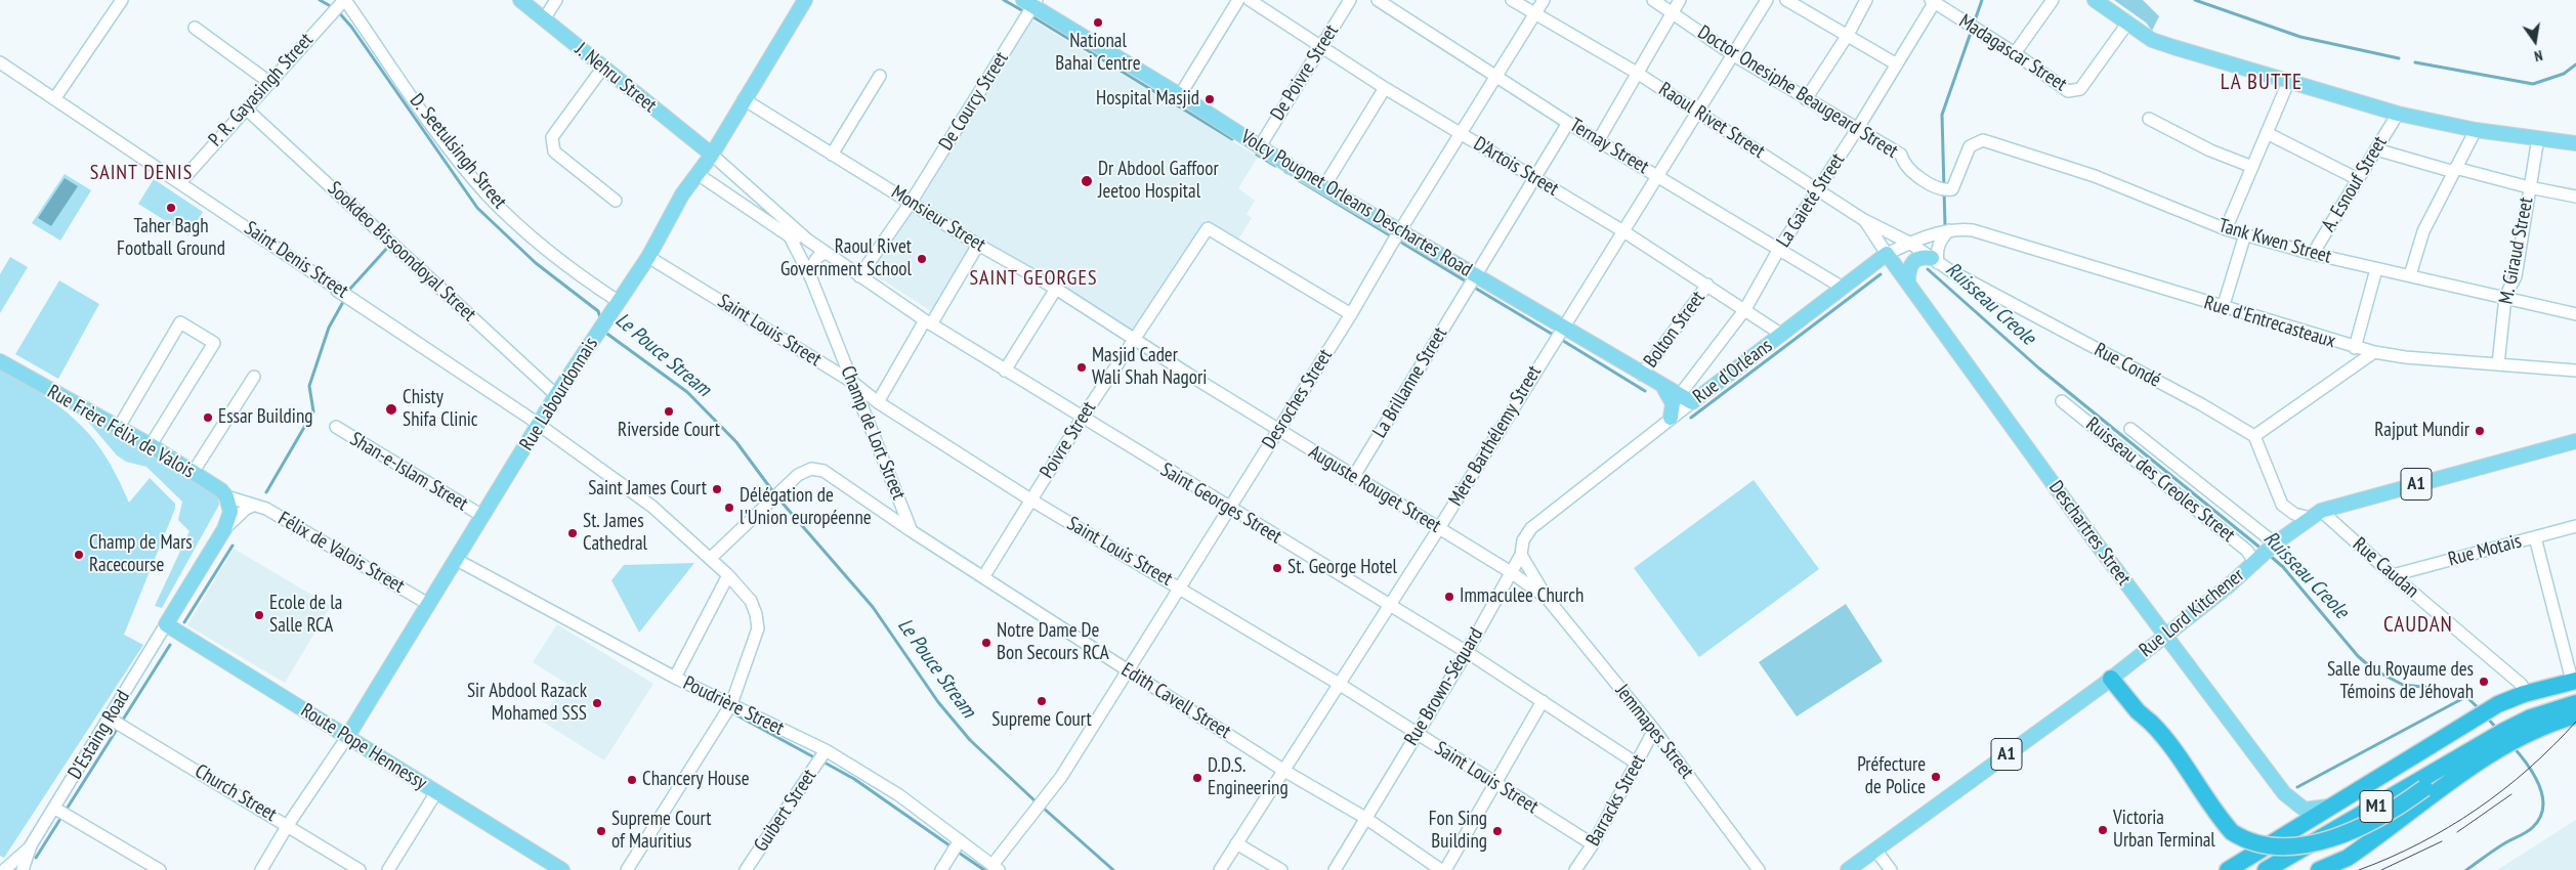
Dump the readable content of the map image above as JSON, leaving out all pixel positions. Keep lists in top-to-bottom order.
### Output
{
  "streets": {
    "highway": ["M1"],
    "main road": [
      "J. Nehru Street",
      "Volcy Pougnet Orleans Deschartes Road",
      "Rue d'Orléans",
      "Rue Labourdonnais",
      "Rue Frère Félix de Valois",
      "A1",
      "Deschartres Street",
      "Rue Lord Kitchener",
      "Route Pope Hennessy"
    ],
    "street": [
      "Madagascar Street",
      "De Poivre Street",
      "P. R. Gayasingh Street",
      "Doctor Onesiphe Beaugeard Street",
      "De Courcy Street",
      "Raoul Rivet Street",
      "Ternay Street",
      "D. Seetulsingh Street",
      "D'Artois Street",
      "A. Esnouf Street",
      "La Gaieté Street",
      "Monsieur Street",
      "Tank Kwen Street",
      "M. Giraud Street",
      "Sookdeo Bissoondoyal Street",
      "Saint Denis Street",
      "Rue d'Entrecasteaux",
      "Bolton Street",
      "Saint Louis Street",
      "Rue Condé",
      "La Brillanne Street",
      "Desroches Street",
      "Champ de Lort Street",
      "Mère Barthélemy Street",
      "Poivre Street",
      "Shan-e-Islam Street",
      "Ruisseau des Creoles Street",
      "Auguste Rouget Street",
      "Saint Georges Street",
      "Rue Motais",
      "Félix de Valois Street",
      "Rue Caudan",
      "Rue Brown-Séquard",
      "Edith Cavell Street",
      "Poudrière Street",
      "Jemmapes Street",
      "D'Estaing Road",
      "Church Street",
      "Barracks Street",
      "Guibert Street"
    ]
  },
  "crossings": [
    ["Madagascar Street", "La Gaieté Street"],
    ["De Poivre Street", "D'Artois Street"],
    ["De Poivre Street", "Volcy Pougnet Orleans Deschartes Road"],
    ["J. Nehru Street", "Rue Labourdonnais"],
    ["J. Nehru Street", "Saint Georges Street"],
    ["P. R. Gayasingh Street", "D. Seetulsingh Street"],
    ["P. R. Gayasingh Street", "Sookdeo Bissoondoyal Street"],
    ["P. R. Gayasingh Street", "Saint Denis Street"],
    ["Doctor Onesiphe Beaugeard Street", "La Gaieté Street"],
    ["Doctor Onesiphe Beaugeard Street", "Tank Kwen Street"],
    ["Doctor Onesiphe Beaugeard Street", "Mère Barthélemy Street"],
    ["De Courcy Street", "Volcy Pougnet Orleans Deschartes Road"],
    ["De Courcy Street", "Monsieur Street"],
    ["De Courcy Street", "Saint Georges Street"],
    ["Raoul Rivet Street", "La Gaieté Street"],
    ["Raoul Rivet Street", "Rue Condé"],
    ["Raoul Rivet Street", "Rue d'Orléans"],
    ["Raoul Rivet Street", "Desroches Street"],
    ["Raoul Rivet Street", "Mère Barthélemy Street"],
    ["Raoul Rivet Street", "Deschartres Street"],
    ["Ternay Street", "La Gaieté Street"],
    ["Ternay Street", "Rue d'Orléans"],
    ["Ternay Street", "La Brillanne Street"],
    ["Ternay Street", "Desroches Street"],
    ["Ternay Street", "Mère Barthélemy Street"],
    ["D. Seetulsingh Street", "Rue Labourdonnais"],
    ["D'Artois Street", "La Gaieté Street"],
    ["D'Artois Street", "Bolton Street"],
    ["D'Artois Street", "Rue d'Orléans"],
    ["D'Artois Street", "La Brillanne Street"],
    ["D'Artois Street", "Desroches Street"],
    ["D'Artois Street", "Mère Barthélemy Street"],
    ["A. Esnouf Street", "Tank Kwen Street"],
    ["La Gaieté Street", "Volcy Pougnet Orleans Deschartes Road"],
    ["La Gaieté Street", "Rue d'Orléans"],
    ["Volcy Pougnet Orleans Deschartes Road", "Bolton Street"],
    ["Volcy Pougnet Orleans Deschartes Road", "Rue d'Orléans"],
    ["Volcy Pougnet Orleans Deschartes Road", "La Brillanne Street"],
    ["Volcy Pougnet Orleans Deschartes Road", "Desroches Street"],
    ["Volcy Pougnet Orleans Deschartes Road", "Mère Barthélemy Street"],
    ["Monsieur Street", "Rue Labourdonnais"],
    ["Monsieur Street", "Poivre Street"],
    ["Monsieur Street", "Auguste Rouget Street"],
    ["Tank Kwen Street", "M. Giraud Street"],
    ["M. Giraud Street", "Rue d'Entrecasteaux"],
    ["Sookdeo Bissoondoyal Street", "Rue Labourdonnais"],
    ["Saint Denis Street", "Rue Labourdonnais"],
    ["Saint Denis Street", "Edith Cavell Street"],
    ["Saint Denis Street", "Poudrière Street"],
    ["Rue d'Entrecasteaux", "Rue d'Orléans"],
    ["Saint Louis Street", "Rue Labourdonnais"],
    ["Saint Louis Street", "Desroches Street"],
    ["Saint Louis Street", "Champ de Lort Street"],
    ["Saint Louis Street", "Mère Barthélemy Street"],
    ["Saint Louis Street", "Poivre Street"],
    ["Saint Louis Street", "Rue Brown-Séquard"],
    ["Saint Louis Street", "Barracks Street"],
    ["Rue Condé", "Rue d'Orléans"],
    ["Rue d'Orléans", "Deschartres Street"],
    ["Rue d'Orléans", "Rue Brown-Séquard"],
    ["Rue d'Orléans", "Jemmapes Street"],
    ["La Brillanne Street", "Auguste Rouget Street"],
    ["Rue Labourdonnais", "Shan-e-Islam Street"],
    ["Rue Labourdonnais", "Saint Georges Street"],
    ["Rue Labourdonnais", "Félix de Valois Street"],
    ["Rue Labourdonnais", "Poudrière Street"],
    ["Rue Labourdonnais", "Route Pope Hennessy"],
    ["Desroches Street", "Poivre Street"],
    ["Desroches Street", "Auguste Rouget Street"],
    ["Desroches Street", "Saint Georges Street"],
    ["Desroches Street", "Edith Cavell Street"],
    ["Desroches Street", "Poudrière Street"],
    ["Rue Frère Félix de Valois", "Félix de Valois Street"],
    ["Champ de Lort Street", "Saint Georges Street"],
    ["Champ de Lort Street", "Edith Cavell Street"],
    ["Mère Barthélemy Street", "Auguste Rouget Street"],
    ["Mère Barthélemy Street", "Saint Georges Street"],
    ["Mère Barthélemy Street", "Edith Cavell Street"],
    ["Poivre Street", "Auguste Rouget Street"],
    ["Poivre Street", "Saint Georges Street"],
    ["Poivre Street", "Edith Cavell Street"],
    ["Ruisseau des Creoles Street", "Rue Lord Kitchener"],
    ["Auguste Rouget Street", "Rue Brown-Séquard"],
    ["Auguste Rouget Street", "Jemmapes Street"],
    ["Saint Georges Street", "Rue Brown-Séquard"],
    ["Saint Georges Street", "Barracks Street"],
    ["Deschartres Street", "Rue Lord Kitchener"],
    ["Rue Motais", "Rue Caudan"],
    ["Rue Caudan", "Rue Lord Kitchener"],
    ["Rue Brown-Séquard", "Edith Cavell Street"],
    ["Rue Brown-Séquard", "Jemmapes Street"],
    ["Poudrière Street", "Guibert Street"],
    ["Jemmapes Street", "Barracks Street"],
    ["D'Estaing Road", "Route Pope Hennessy"],
    ["D'Estaing Road", "Church Street"]
  ],
  "districts": [
    "LA BUTTE",
    "SAINT DENIS",
    "SAINT GEORGES",
    "CAUDAN"
  ],
  "water": ["Ruisseau Creole", "Le Pouce Stream"],
  "places": [
    "National Bahai Centre",
    "Hospital Masjid",
    "Dr Abdool Gaffoor Jeetoo Hospital",
    "Taher Bagh Football Ground",
    "Raoul Rivet Government School",
    "Masjid Cader Wali Shah Nagori",
    "Chisty Shifa Clinic",
    "Riverside Court",
    "Essar Building",
    "Rajput Mundir",
    "Saint James Court",
    "Délégation de l'Union européenne",
    "St. James Cathedral",
    "Champ de Mars Racecourse",
    "St. George Hotel",
    "Immaculee Church",
    "Ecole de la Salle RCA",
    "Notre Dame De Bon Secours RCA",
    "Salle du Royaume des Témoins de Jéhovah",
    "Supreme Court",
    "Sir Abdool Razack Mohamed SSS",
    "Préfecture de Police",
    "D.D.S. Engineering",
    "Chancery House",
    "Victoria Urban Terminal",
    "Supreme Court of Mauritius",
    "Fon Sing Building"
  ],
  "north": "bottom"
}
